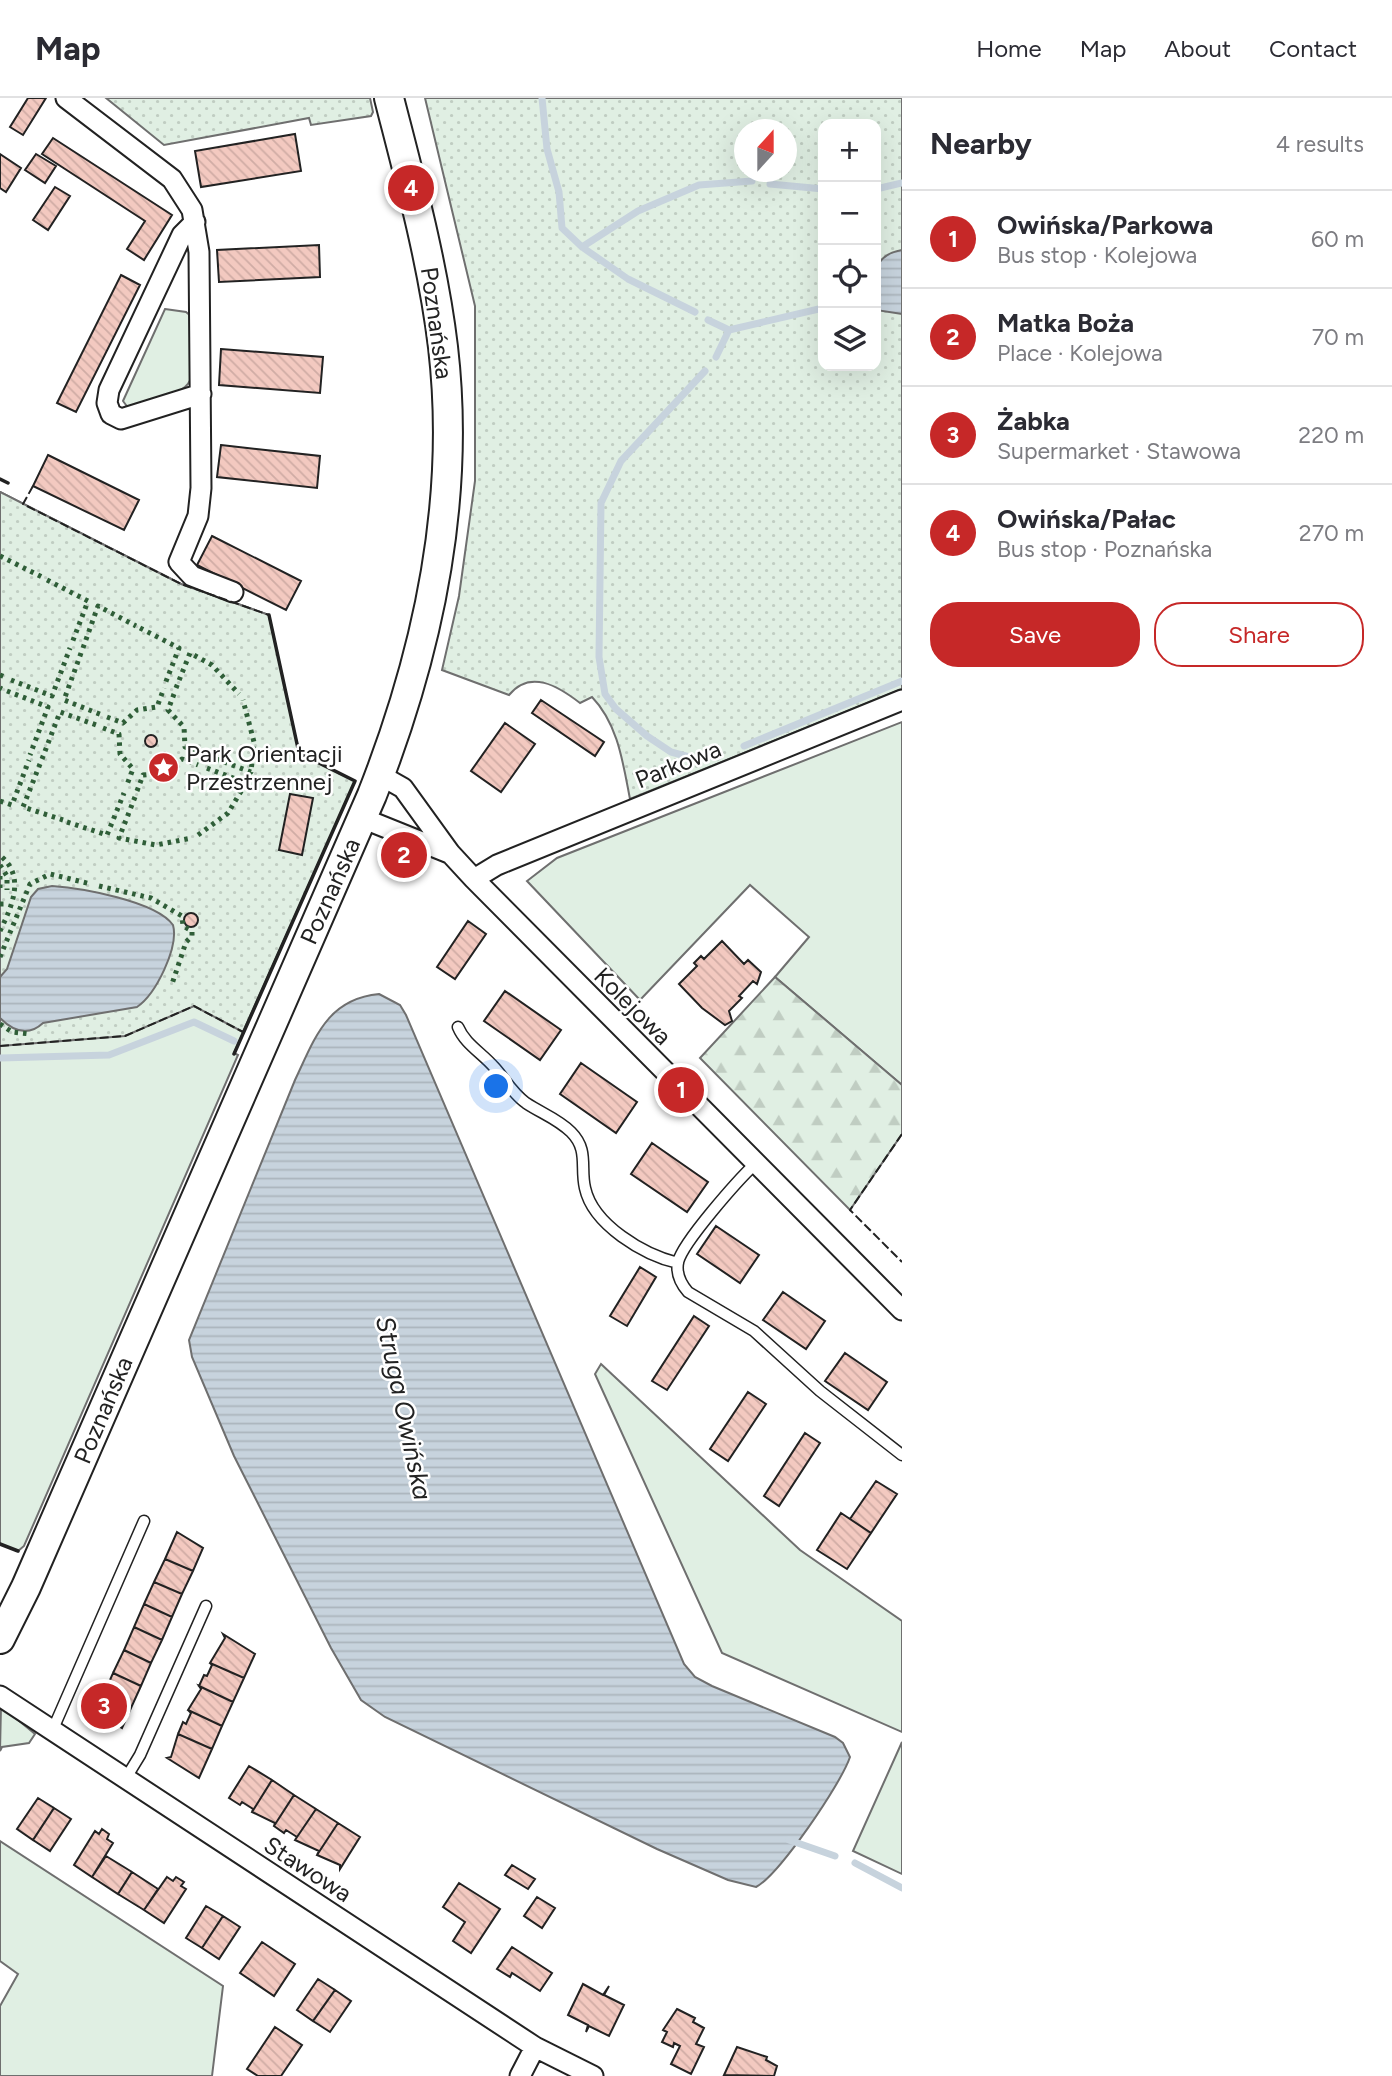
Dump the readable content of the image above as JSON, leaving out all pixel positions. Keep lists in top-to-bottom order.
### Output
{
  "streets": {
    "main road": ["Poznańska"],
    "street": ["Parkowa", "Kolejowa", "Stawowa"]
  },
  "crossings": [
    ["Poznańska", "Kolejowa"],
    ["Parkowa", "Kolejowa"]
  ],
  "water": ["Struga Owińska"],
  "places": {
    "place": ["Park Orientacji Przestrzennej"]
  },
  "north": "top",
  "page": {
    "header": "Map",
    "nav": [
      "Home",
      "Map",
      "About",
      "Contact"
    ],
    "heading": ["Nearby", "4 results"],
    "map_buttons": ["+", "−"],
    "pins": [
      "4",
      "2",
      "1",
      "3"
    ],
    "list": [
      {
        "mark": "1",
        "name": "Owińska/Parkowa",
        "note": "Bus stop · Kolejowa",
        "value": "60 m"
      },
      {
        "mark": "2",
        "name": "Matka Boża",
        "note": "Place · Kolejowa",
        "value": "70 m"
      },
      {
        "mark": "3",
        "name": "Żabka",
        "note": "Supermarket · Stawowa",
        "value": "220 m"
      },
      {
        "mark": "4",
        "name": "Owińska/Pałac",
        "note": "Bus stop · Poznańska",
        "value": "270 m"
      }
    ],
    "buttons": ["Save", "Share"]
  }
}
